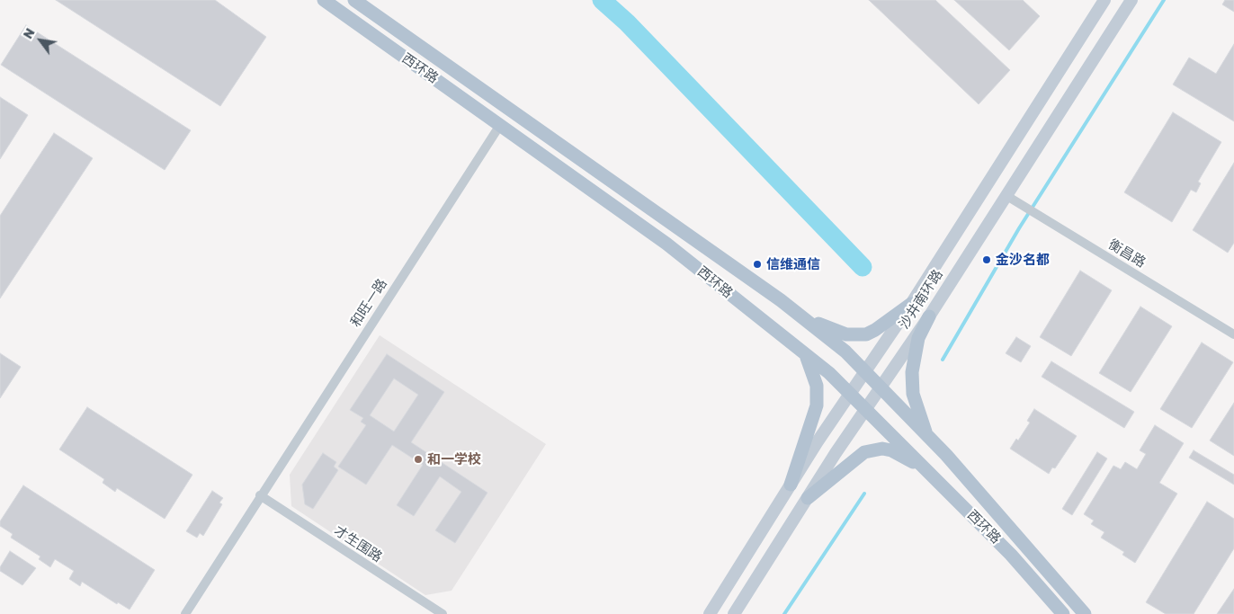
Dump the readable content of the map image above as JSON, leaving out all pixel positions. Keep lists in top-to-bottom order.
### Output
{
  "streets": {
    "main road": ["西环路", "沙井南环路"],
    "street": ["衡昌路", "和旺一路", "才生围路"]
  },
  "crossings": [
    ["西环路", "沙井南环路"],
    ["西环路", "和旺一路"],
    ["衡昌路", "沙井南环路"],
    ["和旺一路", "才生围路"]
  ],
  "places": ["金沙名都", "信维通信", "和一学校"],
  "north": "top left"
}
